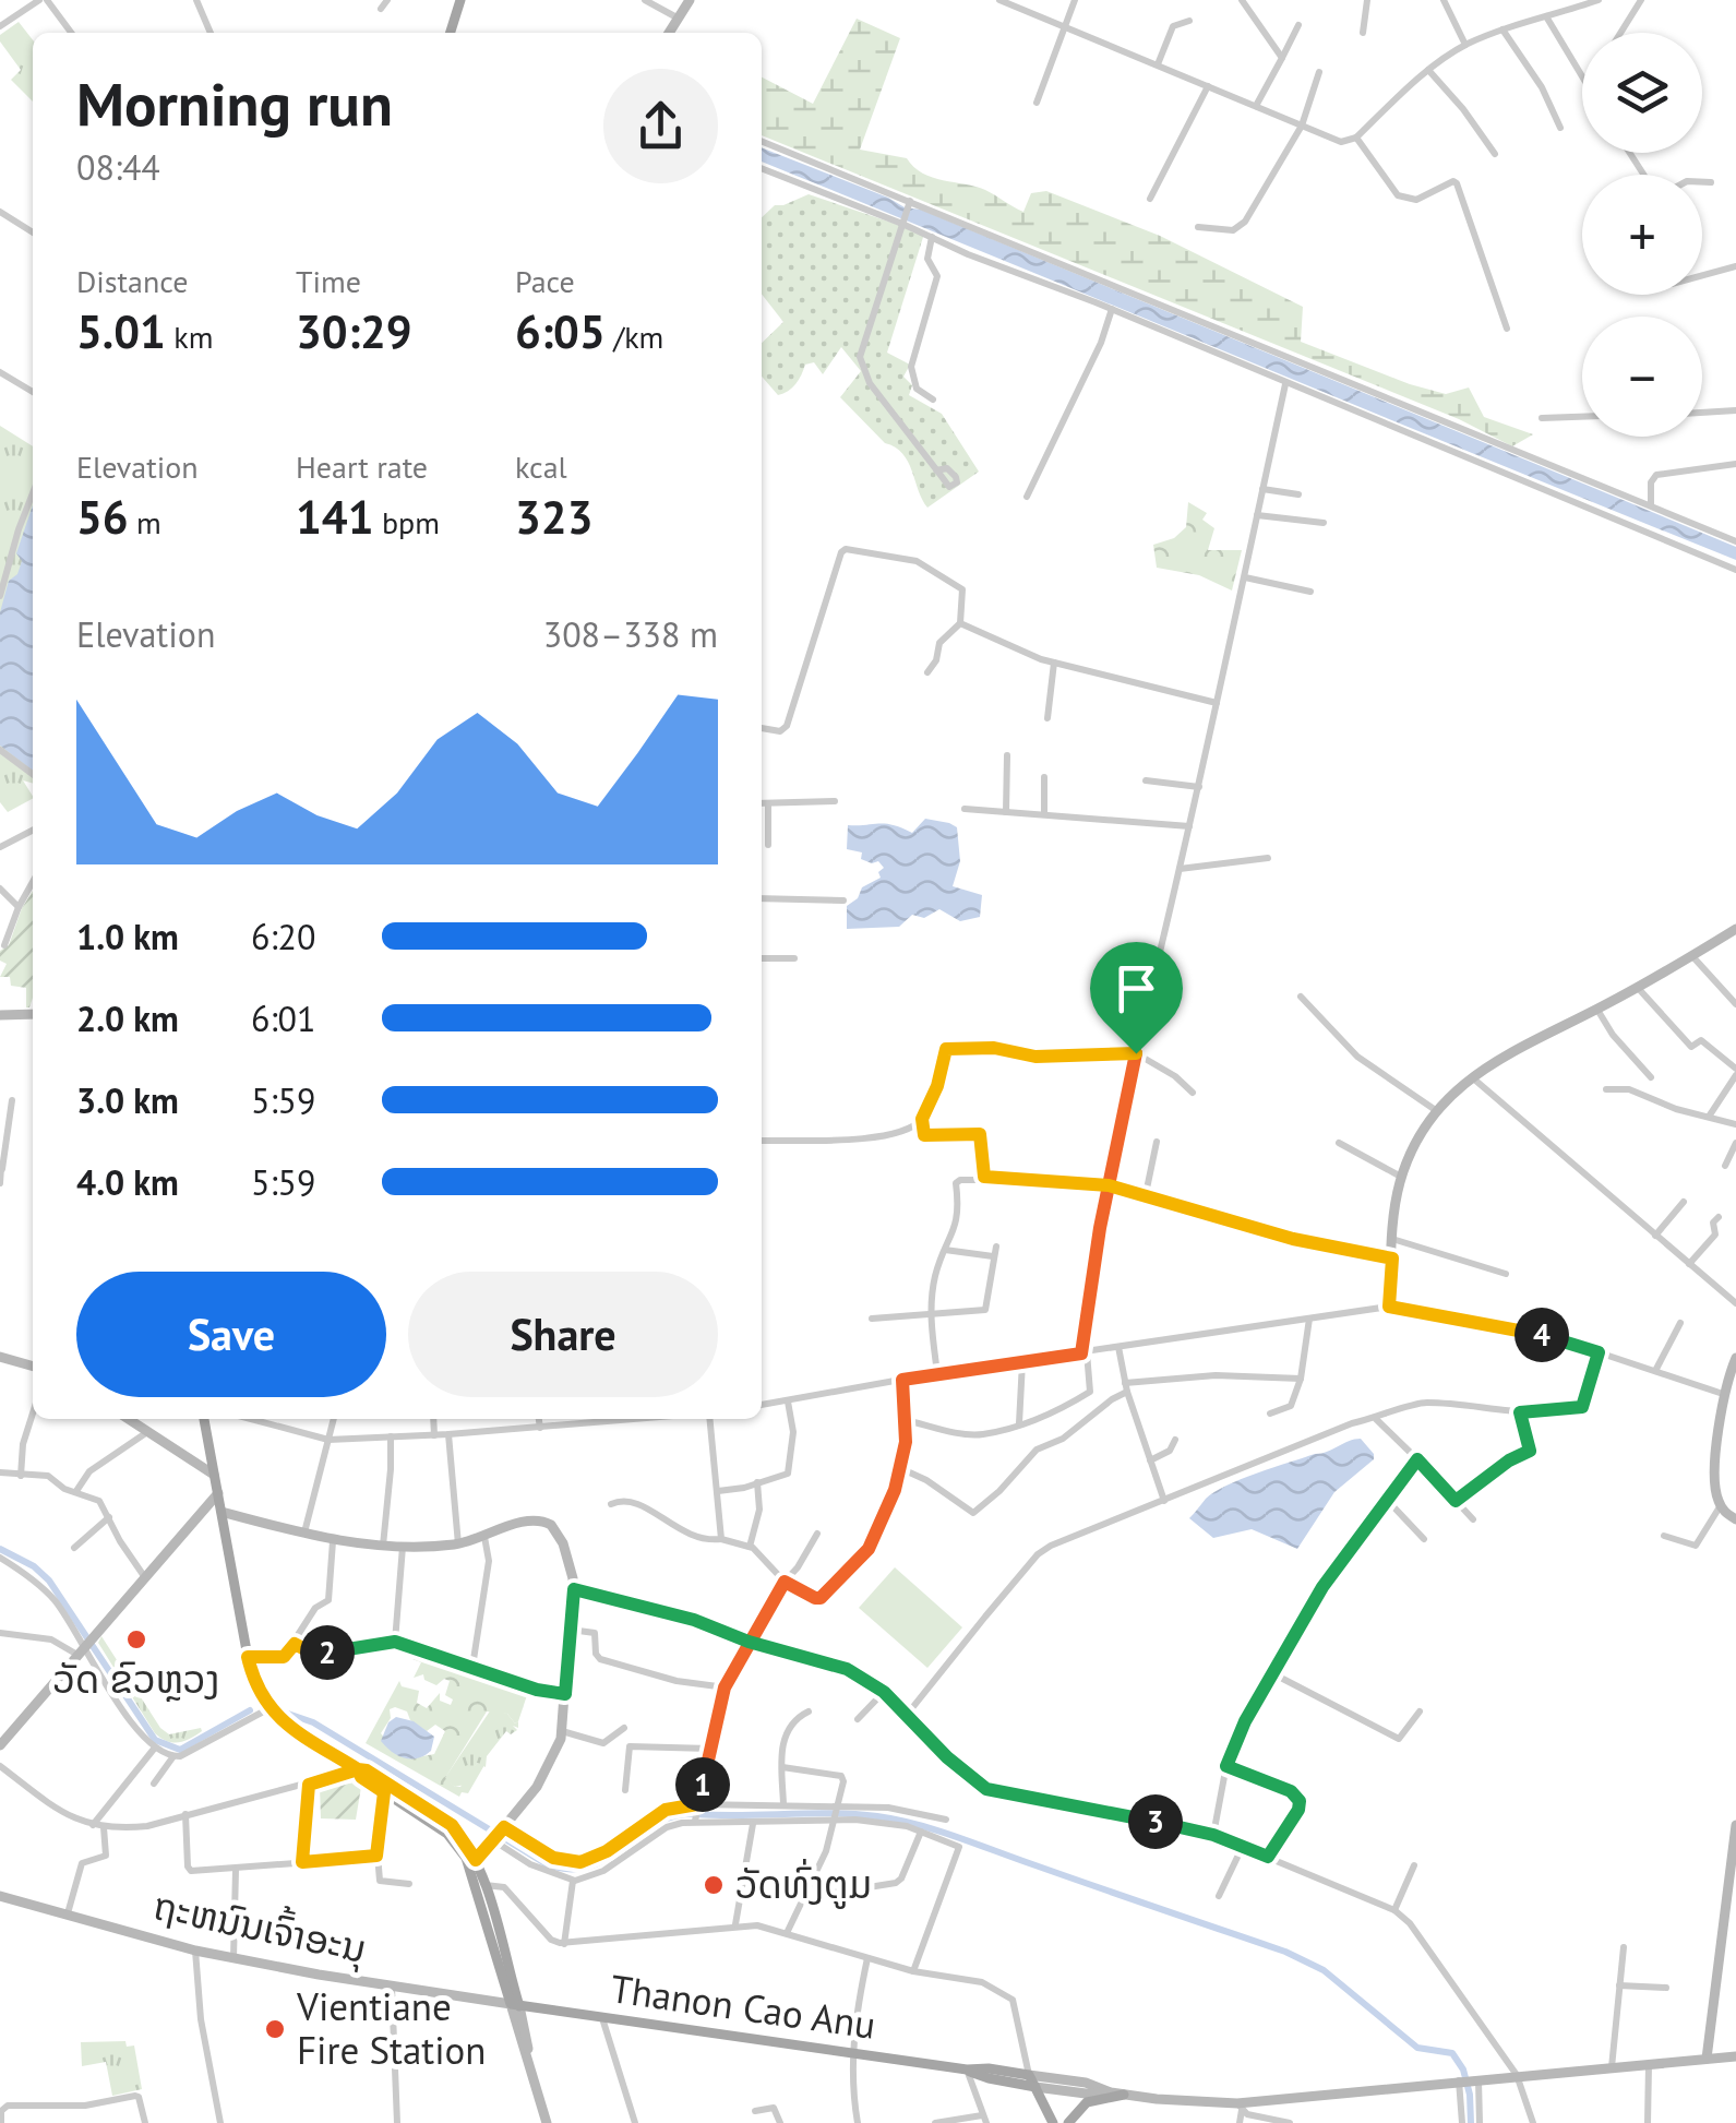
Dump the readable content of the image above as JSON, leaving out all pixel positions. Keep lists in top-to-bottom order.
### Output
{
  "streets": {
    "main road": ["Thanon Cao Anu"],
    "street": ["ຖະຫນົນເຈົ້າອະນຸ"]
  },
  "crossings": [
    ["ຖະຫນົນເຈົ້າອະນຸ", "Thanon Cao Anu"]
  ],
  "places": ["ວັດ ຂົວຫຼວງ", "ວັດທົ່ງຕູມ", "Vientiane Fire Station"],
  "page": {
    "map_buttons": ["+", "−"],
    "heading": ["Morning run", "08:44"],
    "stats": [
      ["Distance", "5.01 km"],
      ["Time", "30:29"],
      ["Pace", "6:05 /km"],
      ["Elevation", "56 m"],
      ["Heart rate", "141 bpm"],
      ["kcal", "323"]
    ],
    "chart": ["Elevation", "308–338 m"],
    "list": [
      {
        "name": "1.0 km",
        "note": "6:20"
      },
      {
        "name": "2.0 km",
        "note": "6:01"
      },
      {
        "name": "3.0 km",
        "note": "5:59"
      },
      {
        "name": "4.0 km",
        "note": "5:59"
      }
    ],
    "buttons": ["Save", "Share"],
    "pins": [
      "4",
      "2",
      "1",
      "3"
    ]
  }
}
